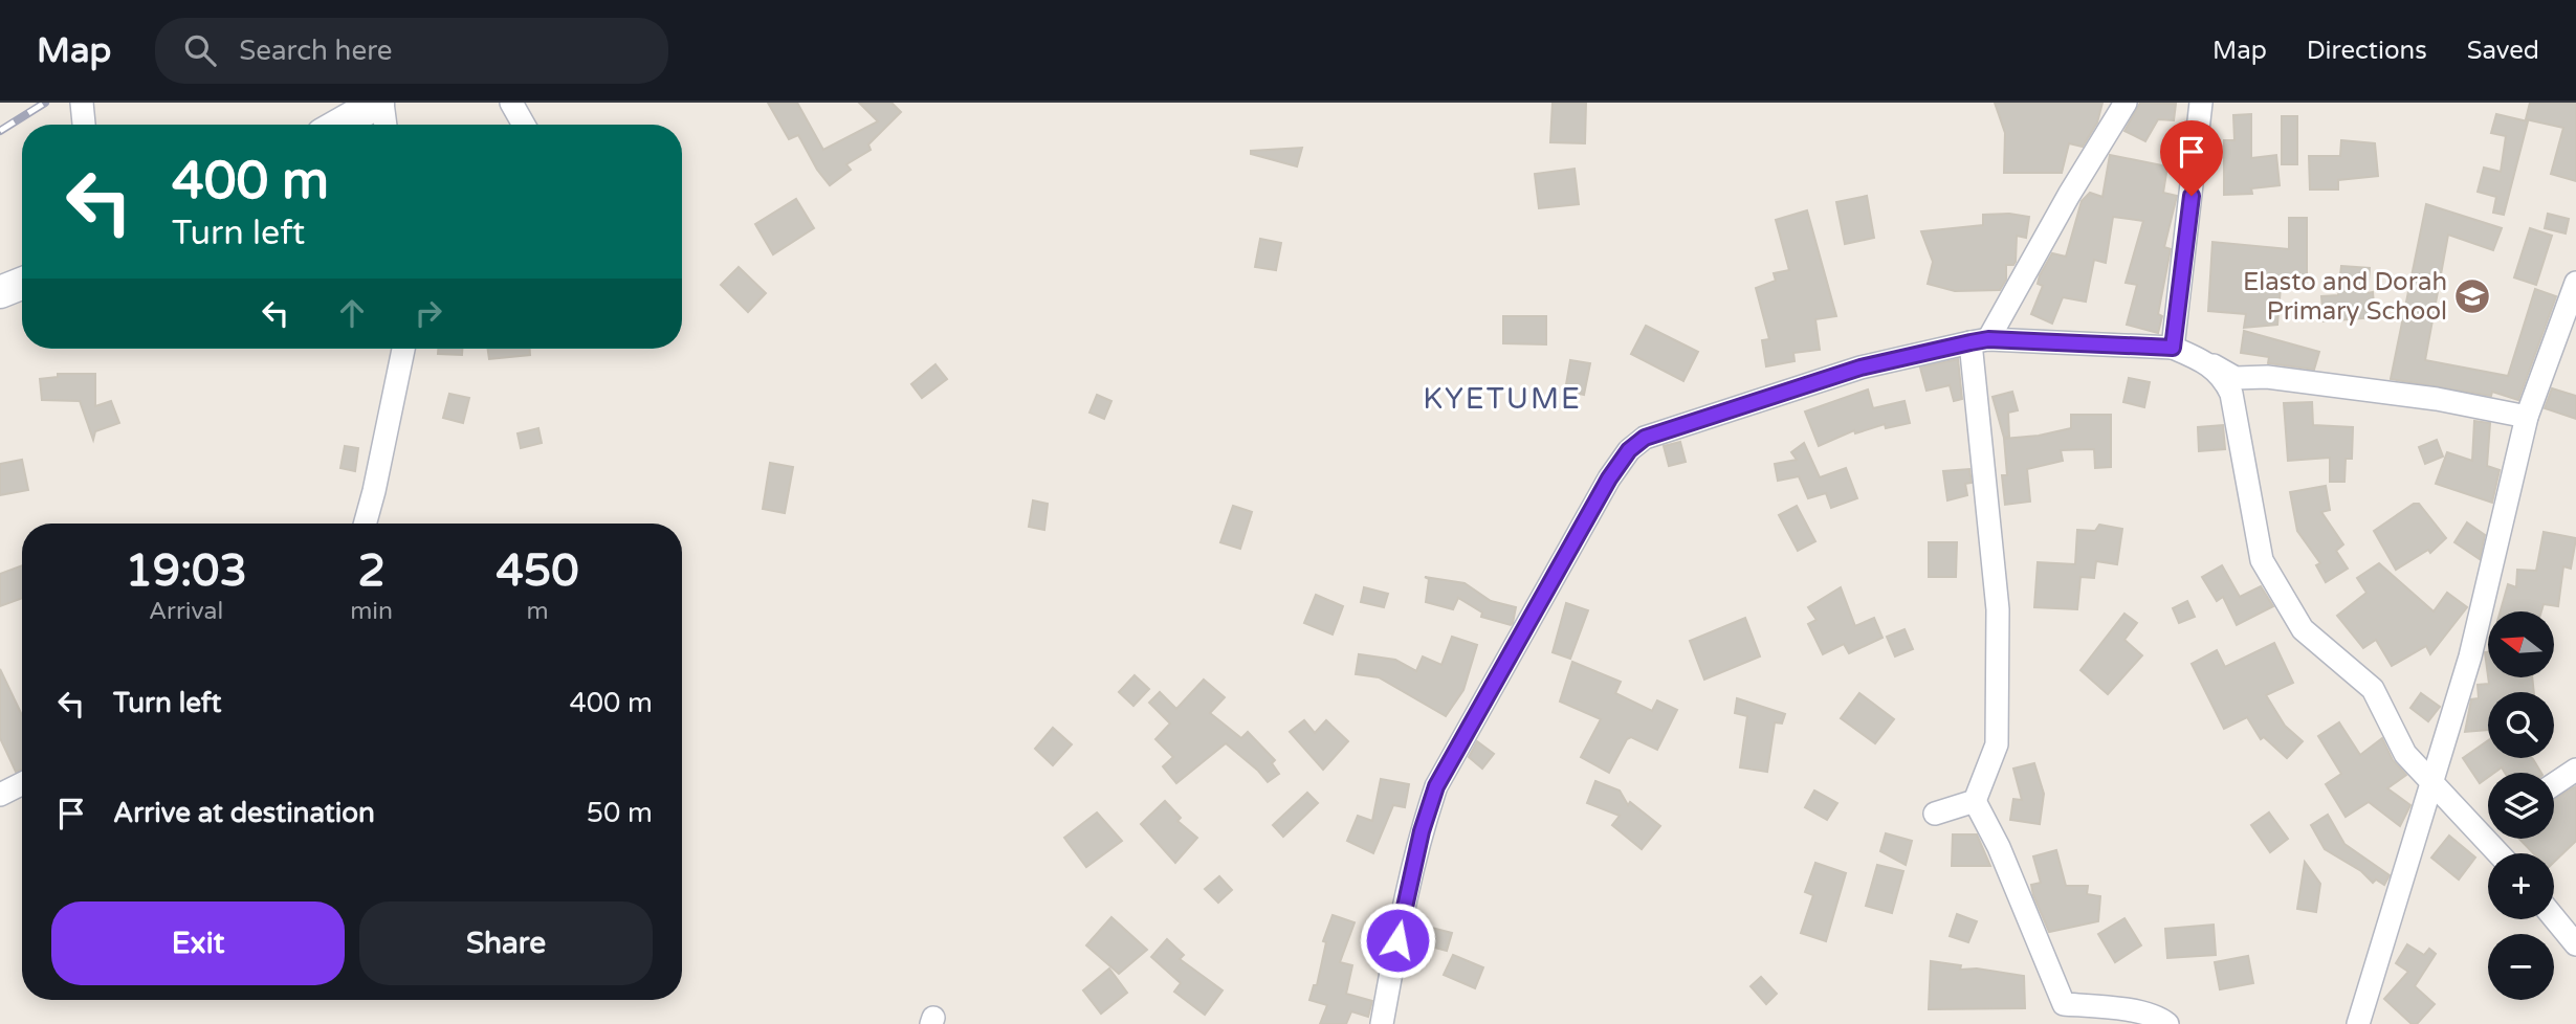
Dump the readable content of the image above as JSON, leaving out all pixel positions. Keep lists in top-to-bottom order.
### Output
{
  "districts": ["KYETUME"],
  "places": {
    "school or university": ["Elasto and Dorah Primary School"]
  },
  "north": "left",
  "page": {
    "header": "Map",
    "search": "Search here",
    "nav": ["Map", "Directions", "Saved"],
    "turn": ["400 m", "Turn left"],
    "eta": [
      "19:03",
      "Arrival",
      "2",
      "min",
      "450",
      "m"
    ],
    "map_buttons": ["+", "−"],
    "list": [
      {
        "name": "Turn left",
        "value": "400 m"
      },
      {
        "name": "Arrive at destination",
        "value": "50 m"
      }
    ],
    "buttons": ["Exit", "Share"]
  }
}
